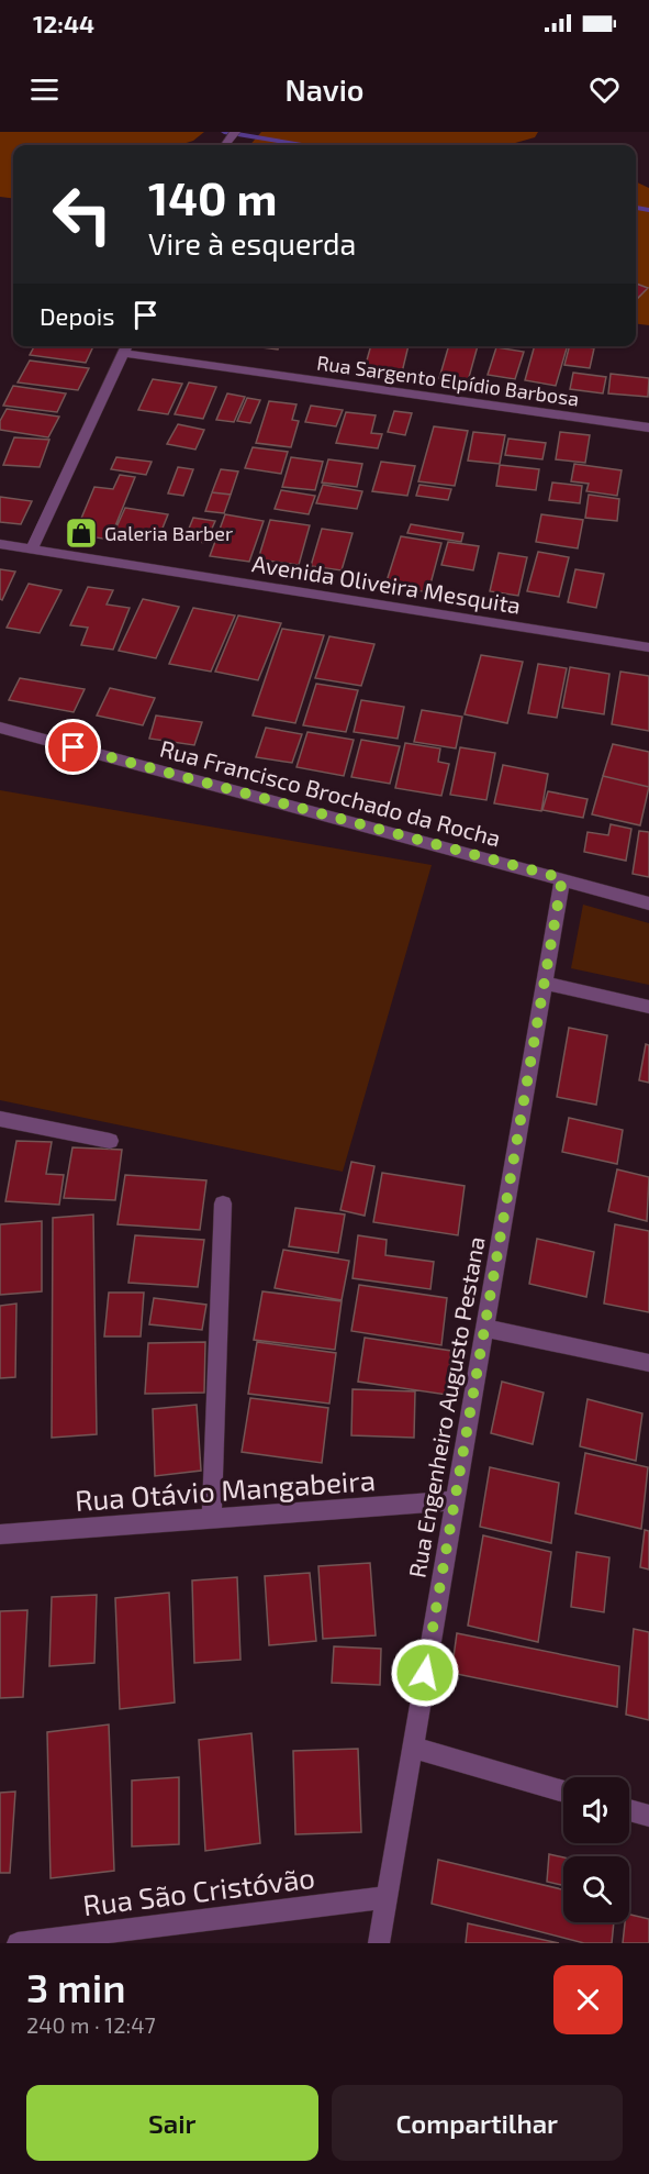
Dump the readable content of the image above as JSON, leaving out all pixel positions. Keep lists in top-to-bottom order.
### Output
{
  "streets": {
    "street": [
      "Rua Sargento Elpídio Barbosa",
      "Avenida Oliveira Mesquita",
      "Rua Francisco Brochado da Rocha",
      "Rua Engenheiro Augusto Pestana",
      "Rua Otávio Mangabeira",
      "Rua São Cristóvão"
    ]
  },
  "crossings": [
    ["Rua Francisco Brochado da Rocha", "Rua Engenheiro Augusto Pestana"],
    ["Rua Engenheiro Augusto Pestana", "Rua Otávio Mangabeira"],
    ["Rua Engenheiro Augusto Pestana", "Rua São Cristóvão"]
  ],
  "places": {
    "shop": ["Galeria Barber"]
  },
  "page": {
    "status": "12:44",
    "header": "Navio",
    "turn": ["140 m", "Vire à esquerda"],
    "then": "Depois",
    "heading": ["3 min", "240 m · 12:47"],
    "buttons": ["Sair", "Compartilhar"]
  }
}
